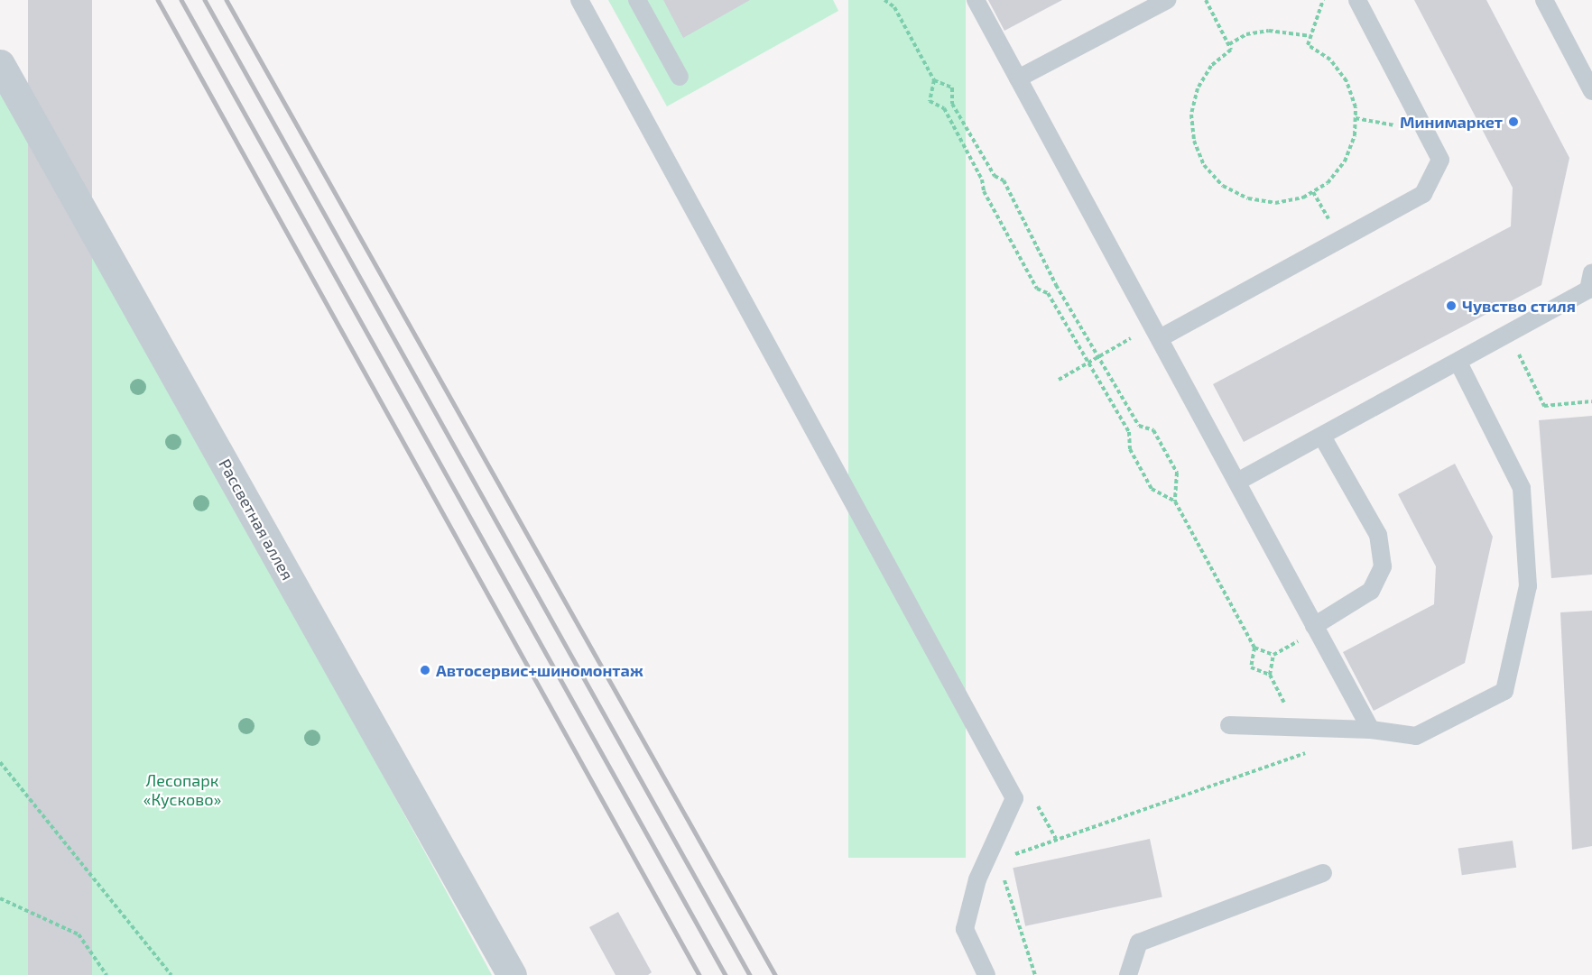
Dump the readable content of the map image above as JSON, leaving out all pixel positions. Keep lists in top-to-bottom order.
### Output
{
  "streets": {
    "street": ["Рассветная аллея"]
  },
  "parks": ["Лесопарк «Кусково»"],
  "places": ["Минимаркет", "Чувство стиля", "Автосервис+шиномонтаж"]
}
